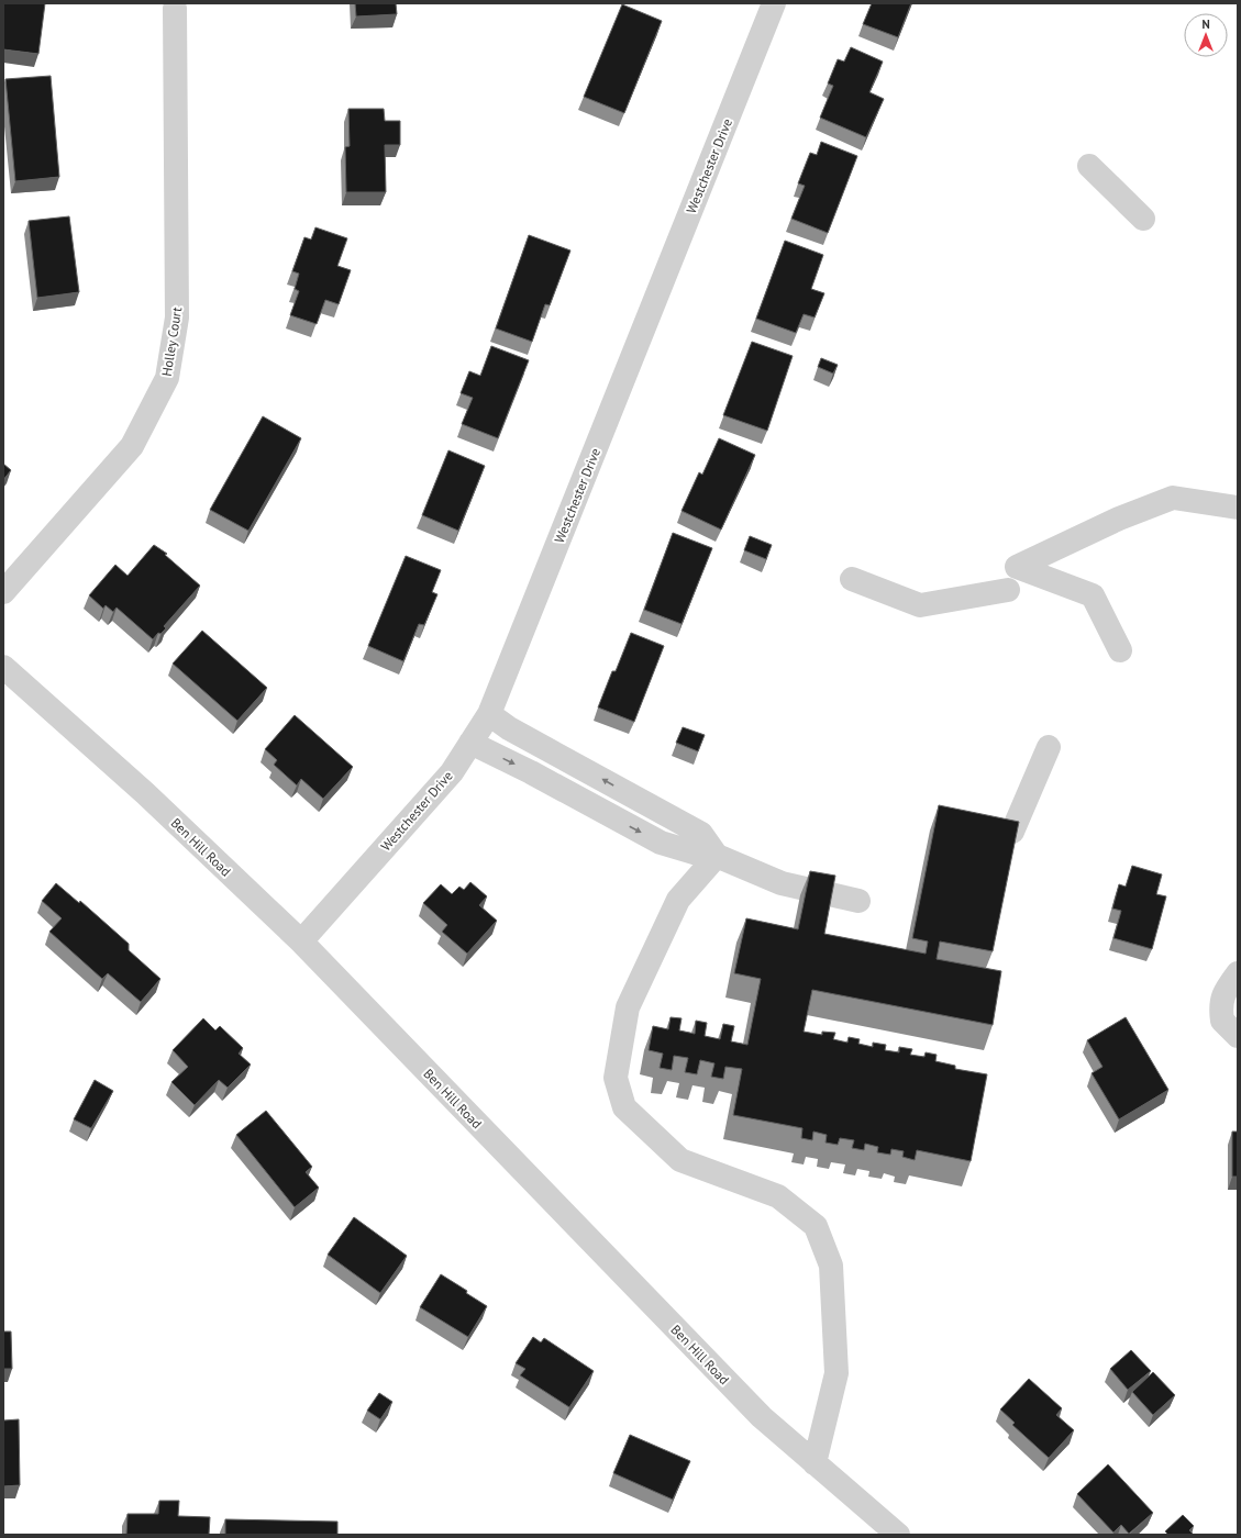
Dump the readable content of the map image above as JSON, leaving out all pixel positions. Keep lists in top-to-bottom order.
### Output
{
  "streets": {
    "street": ["Westchester Drive", "Holley Court", "Ben Hill Road"]
  },
  "crossings": [
    ["Westchester Drive", "Ben Hill Road"]
  ],
  "north": "top"
}
